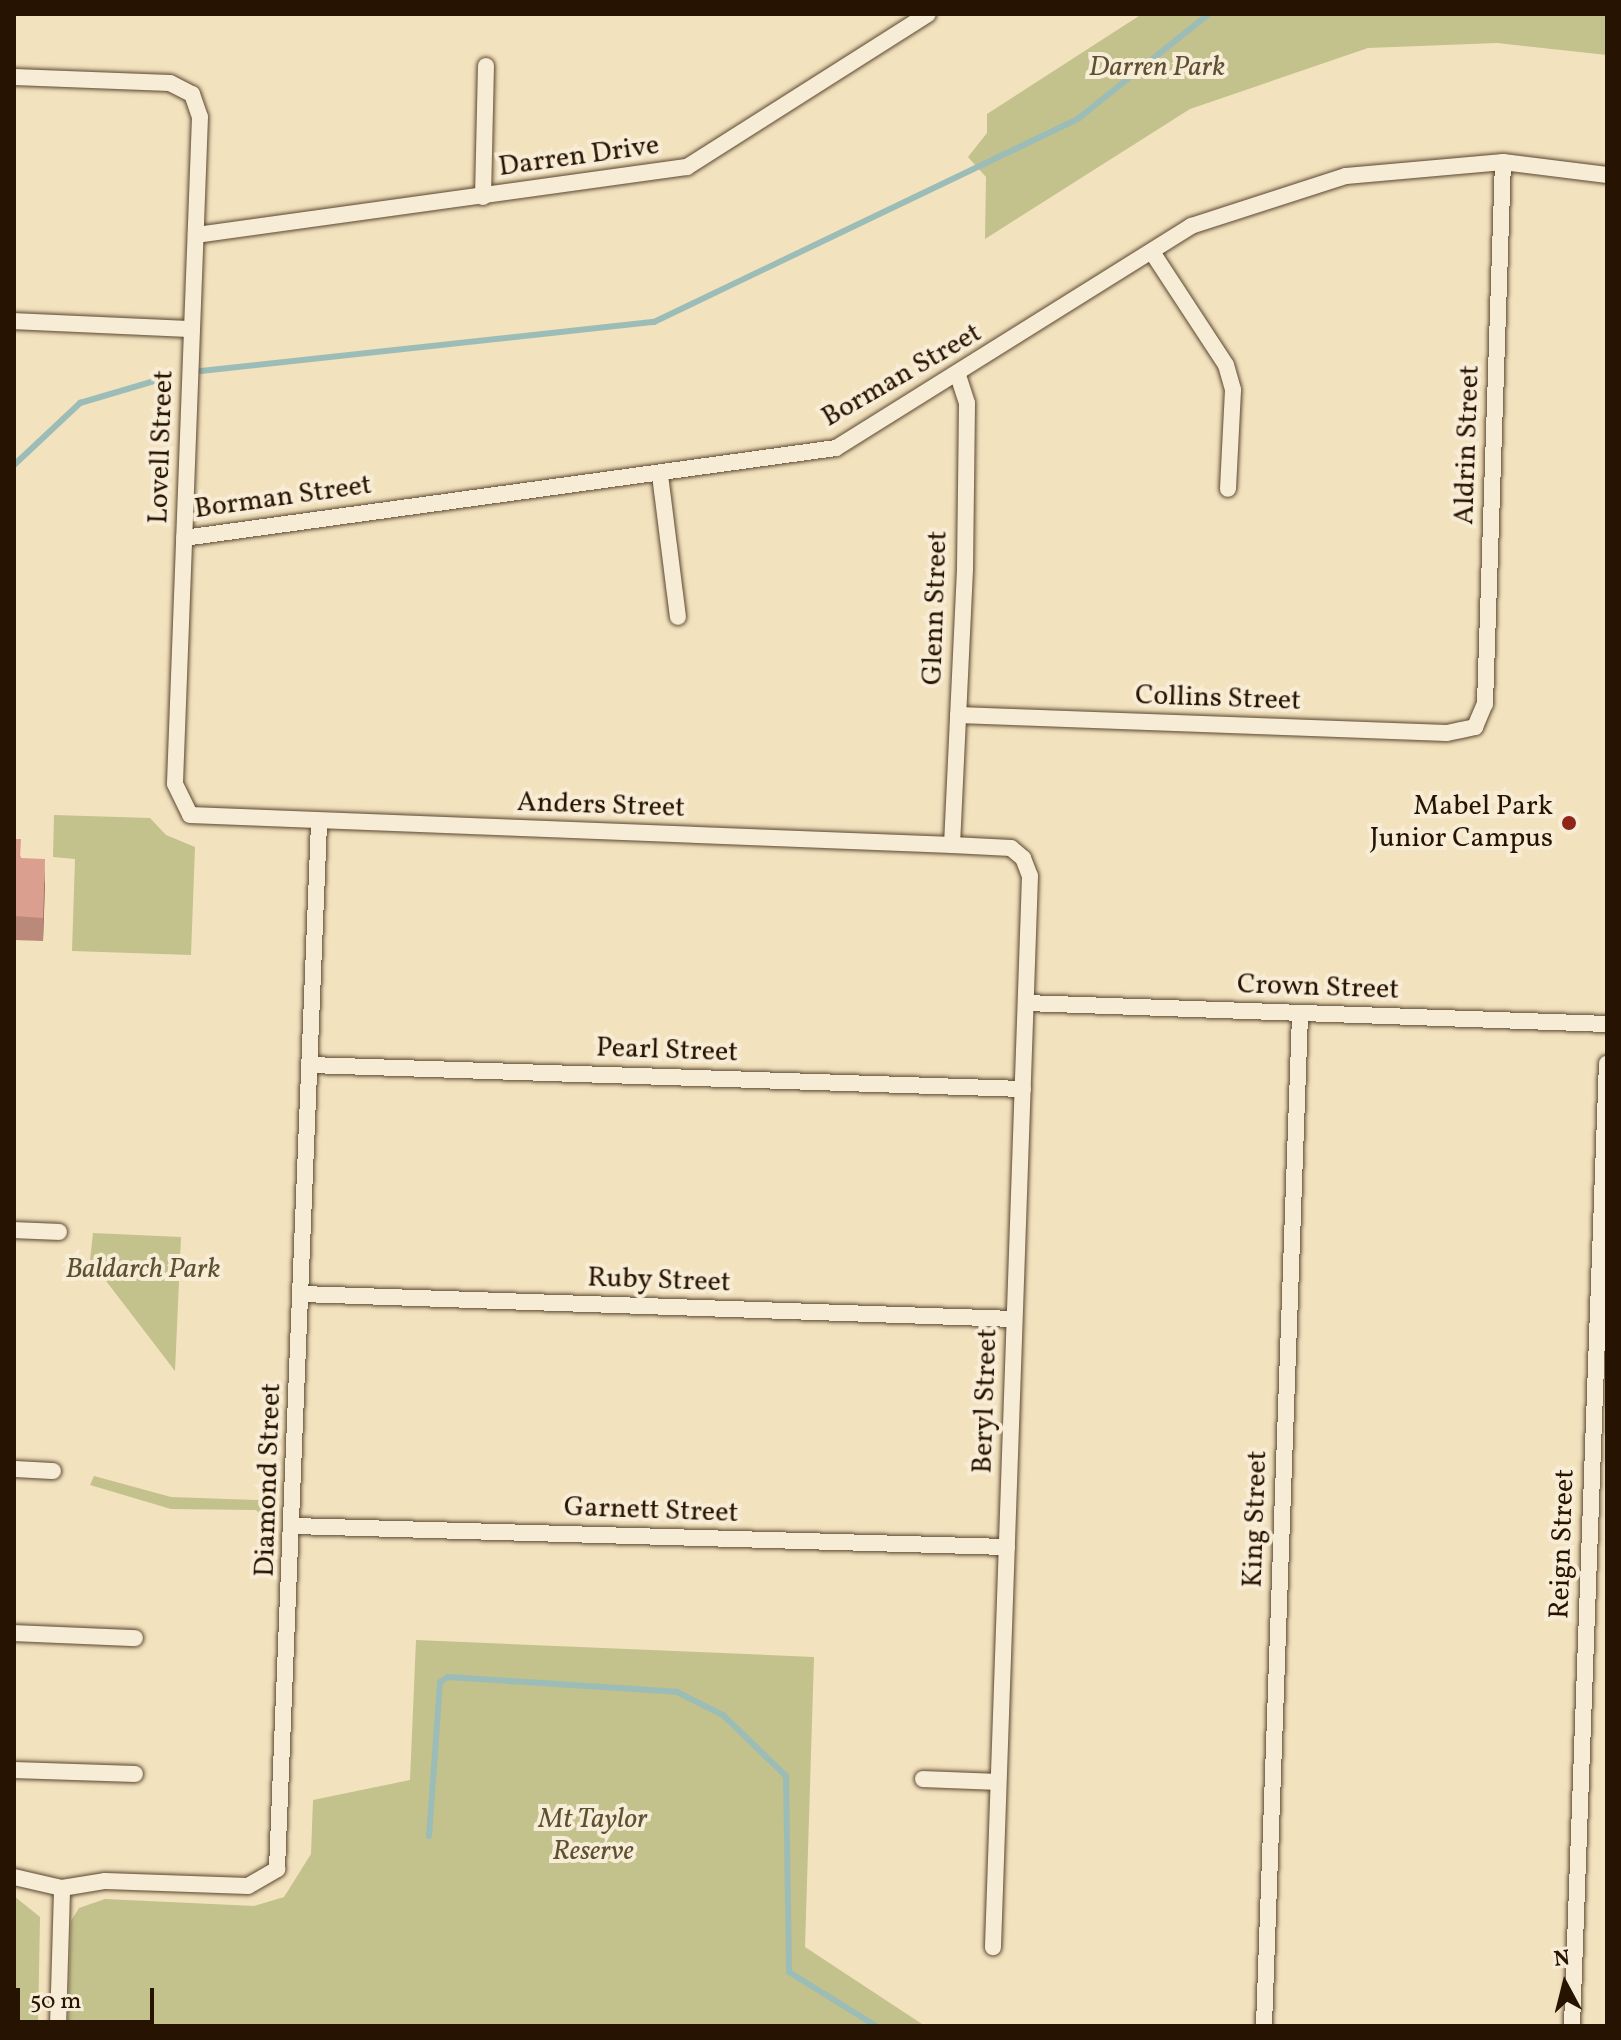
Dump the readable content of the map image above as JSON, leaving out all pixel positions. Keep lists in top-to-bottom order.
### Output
{
  "streets": {
    "street": [
      "Darren Drive",
      "Borman Street",
      "Aldrin Street",
      "Lovell Street",
      "Glenn Street",
      "Collins Street",
      "Anders Street",
      "Crown Street",
      "Pearl Street",
      "Ruby Street",
      "Beryl Street",
      "Diamond Street",
      "Garnett Street",
      "King Street",
      "Reign Street"
    ]
  },
  "crossings": [
    ["Darren Drive", "Lovell Street"],
    ["Borman Street", "Aldrin Street"],
    ["Borman Street", "Lovell Street"],
    ["Borman Street", "Glenn Street"],
    ["Aldrin Street", "Collins Street"],
    ["Lovell Street", "Anders Street"],
    ["Glenn Street", "Collins Street"],
    ["Glenn Street", "Anders Street"],
    ["Anders Street", "Beryl Street"],
    ["Anders Street", "Diamond Street"],
    ["Crown Street", "Beryl Street"],
    ["Crown Street", "King Street"],
    ["Pearl Street", "Beryl Street"],
    ["Pearl Street", "Diamond Street"],
    ["Ruby Street", "Beryl Street"],
    ["Ruby Street", "Diamond Street"],
    ["Beryl Street", "Garnett Street"],
    ["Diamond Street", "Garnett Street"]
  ],
  "parks": ["Darren Park", "Baldarch Park", "Mt Taylor Reserve"],
  "places": ["Mabel Park Junior Campus"],
  "scale_bar": "50 m",
  "north": "top"
}
